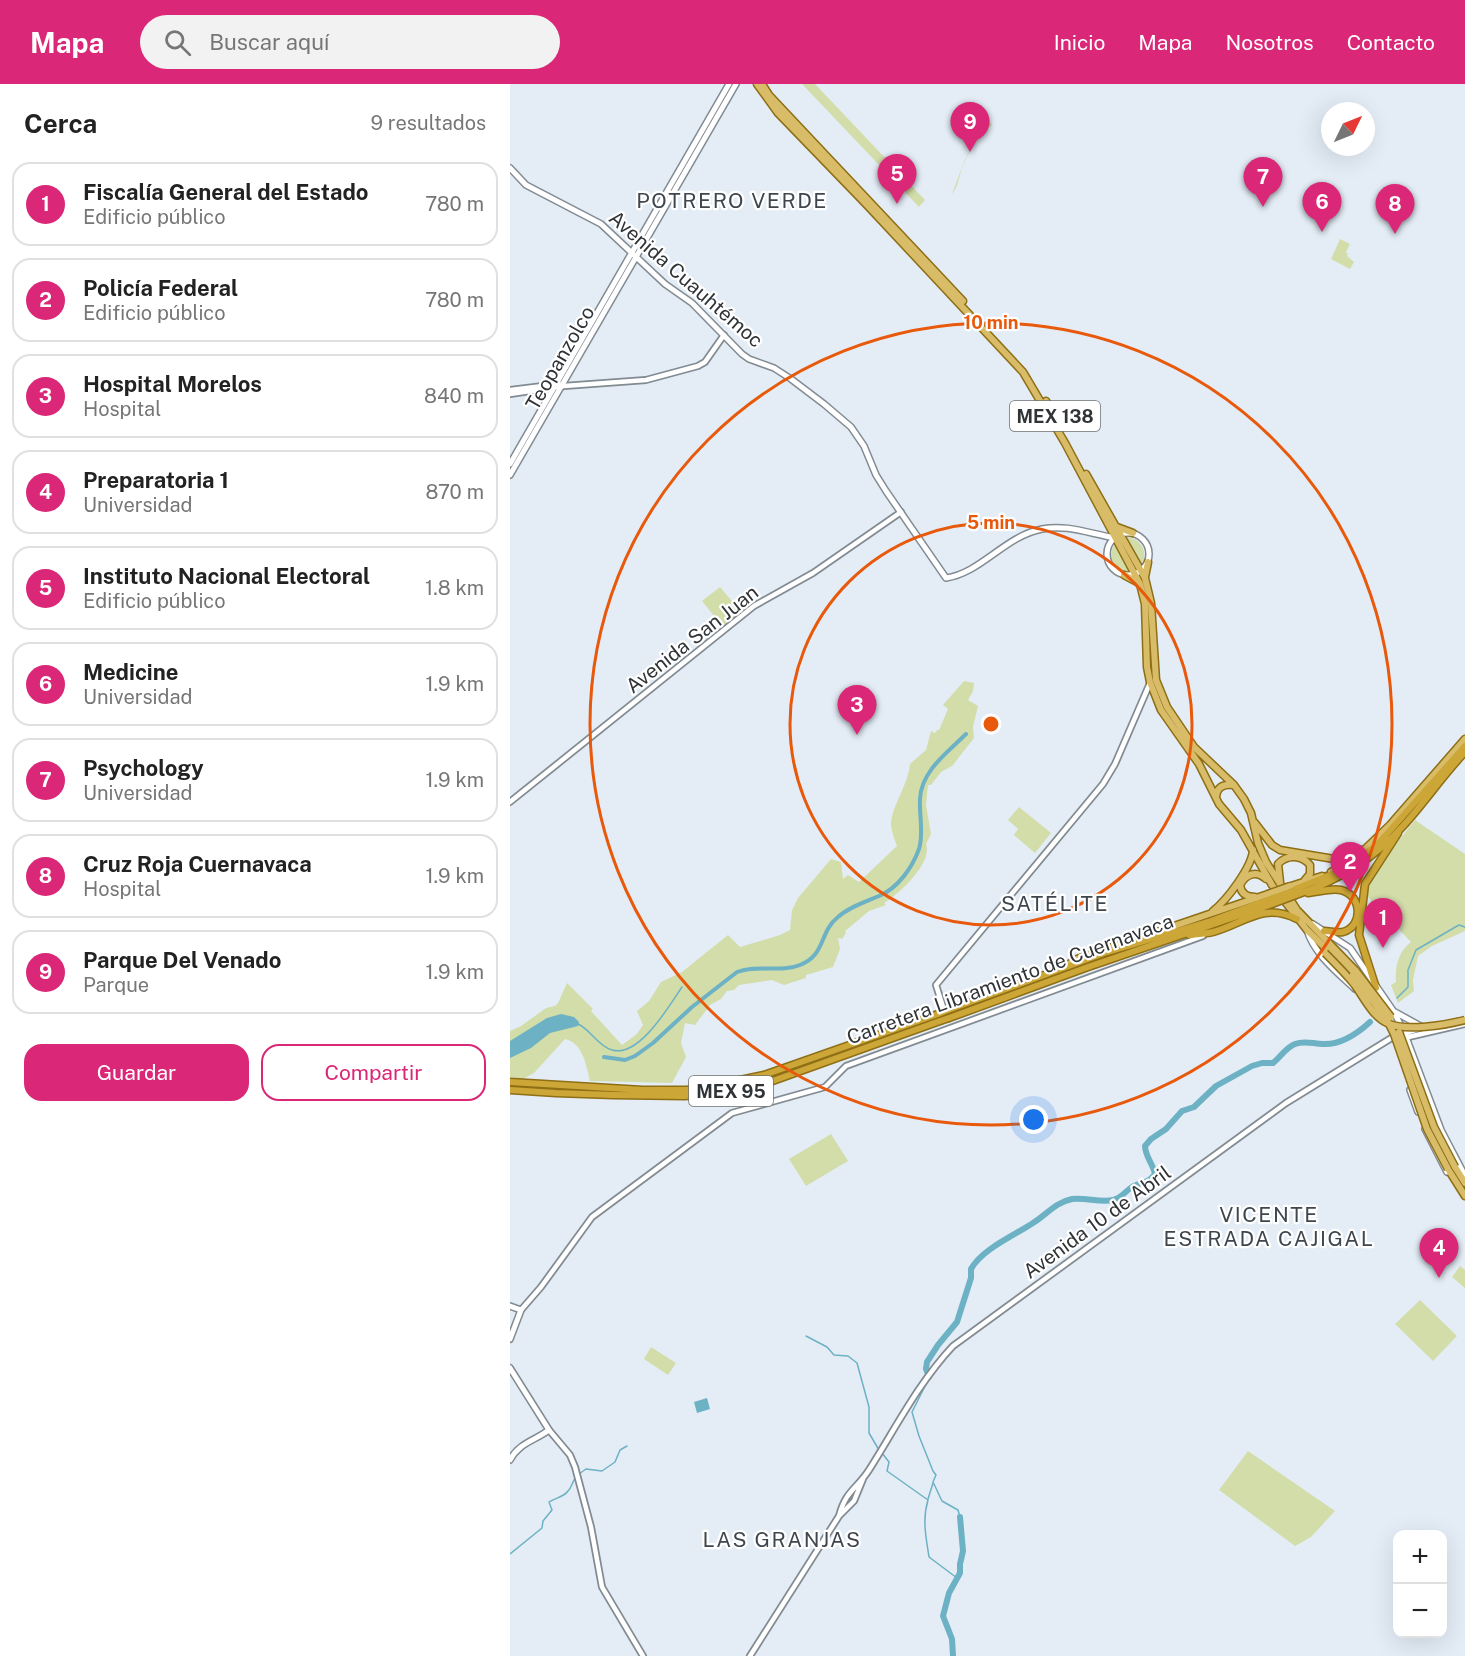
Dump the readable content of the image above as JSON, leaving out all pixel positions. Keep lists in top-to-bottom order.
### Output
{
  "streets": {
    "highway": ["Carretera Libramiento de Cuernavaca", "MEX 95"],
    "main road": ["Avenida Cuauhtémoc", "Teopanzolco", "MEX 138"],
    "street": ["Avenida San Juan", "Avenida 10 de Abril"]
  },
  "crossings": [
    ["Avenida Cuauhtémoc", "Teopanzolco"],
    ["Avenida Cuauhtémoc", "MEX 138"],
    ["Avenida Cuauhtémoc", "Avenida San Juan"],
    ["MEX 138", "Avenida 10 de Abril"],
    ["Carretera Libramiento de Cuernavaca", "MEX 95"]
  ],
  "districts": [
    "POTRERO VERDE",
    "SATÉLITE",
    "VICENTE ESTRADA CAJIGAL",
    "LAS GRANJAS"
  ],
  "north": "top right",
  "page": {
    "header": "Mapa",
    "search": "Buscar aquí",
    "nav": [
      "Inicio",
      "Mapa",
      "Nosotros",
      "Contacto"
    ],
    "heading": ["Cerca", "9 resultados"],
    "pins": [
      "9",
      "5",
      "7",
      "6",
      "8",
      "3",
      "2",
      "1",
      "4"
    ],
    "list": [
      {
        "mark": "1",
        "name": "Fiscalía General del Estado",
        "note": "Edificio público",
        "value": "780 m"
      },
      {
        "mark": "2",
        "name": "Policía Federal",
        "note": "Edificio público",
        "value": "780 m"
      },
      {
        "mark": "3",
        "name": "Hospital Morelos",
        "note": "Hospital",
        "value": "840 m"
      },
      {
        "mark": "4",
        "name": "Preparatoria 1",
        "note": "Universidad",
        "value": "870 m"
      },
      {
        "mark": "5",
        "name": "Instituto Nacional Electoral",
        "note": "Edificio público",
        "value": "1.8 km"
      },
      {
        "mark": "6",
        "name": "Medicine",
        "note": "Universidad",
        "value": "1.9 km"
      },
      {
        "mark": "7",
        "name": "Psychology",
        "note": "Universidad",
        "value": "1.9 km"
      },
      {
        "mark": "8",
        "name": "Cruz Roja Cuernavaca",
        "note": "Hospital",
        "value": "1.9 km"
      },
      {
        "mark": "9",
        "name": "Parque Del Venado",
        "note": "Parque",
        "value": "1.9 km"
      }
    ],
    "buttons": ["Guardar", "Compartir"],
    "map_buttons": ["+", "−"]
  },
  "rings": ["10 min", "5 min"]
}
